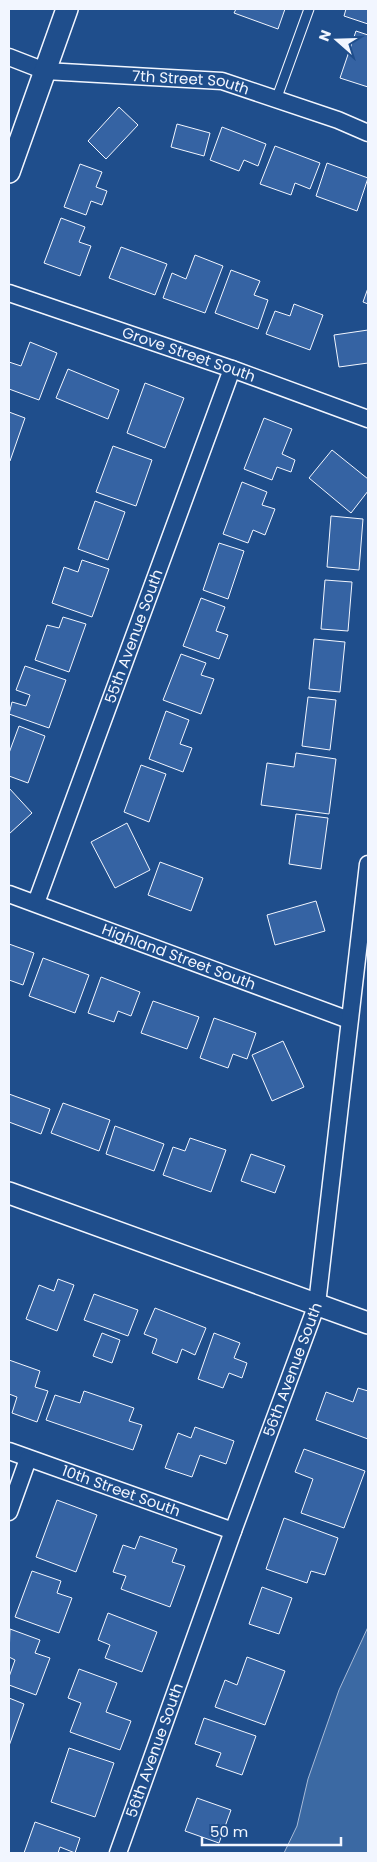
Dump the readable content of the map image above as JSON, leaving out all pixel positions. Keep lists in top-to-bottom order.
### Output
{
  "streets": {
    "street": [
      "7th Street South",
      "Grove Street South",
      "55th Avenue South",
      "Highland Street South",
      "56th Avenue South",
      "10th Street South"
    ]
  },
  "crossings": [
    ["Grove Street South", "55th Avenue South"],
    ["55th Avenue South", "Highland Street South"],
    ["Highland Street South", "56th Avenue South"],
    ["56th Avenue South", "10th Street South"]
  ],
  "scale_bar": "50 m",
  "north": "left"
}
